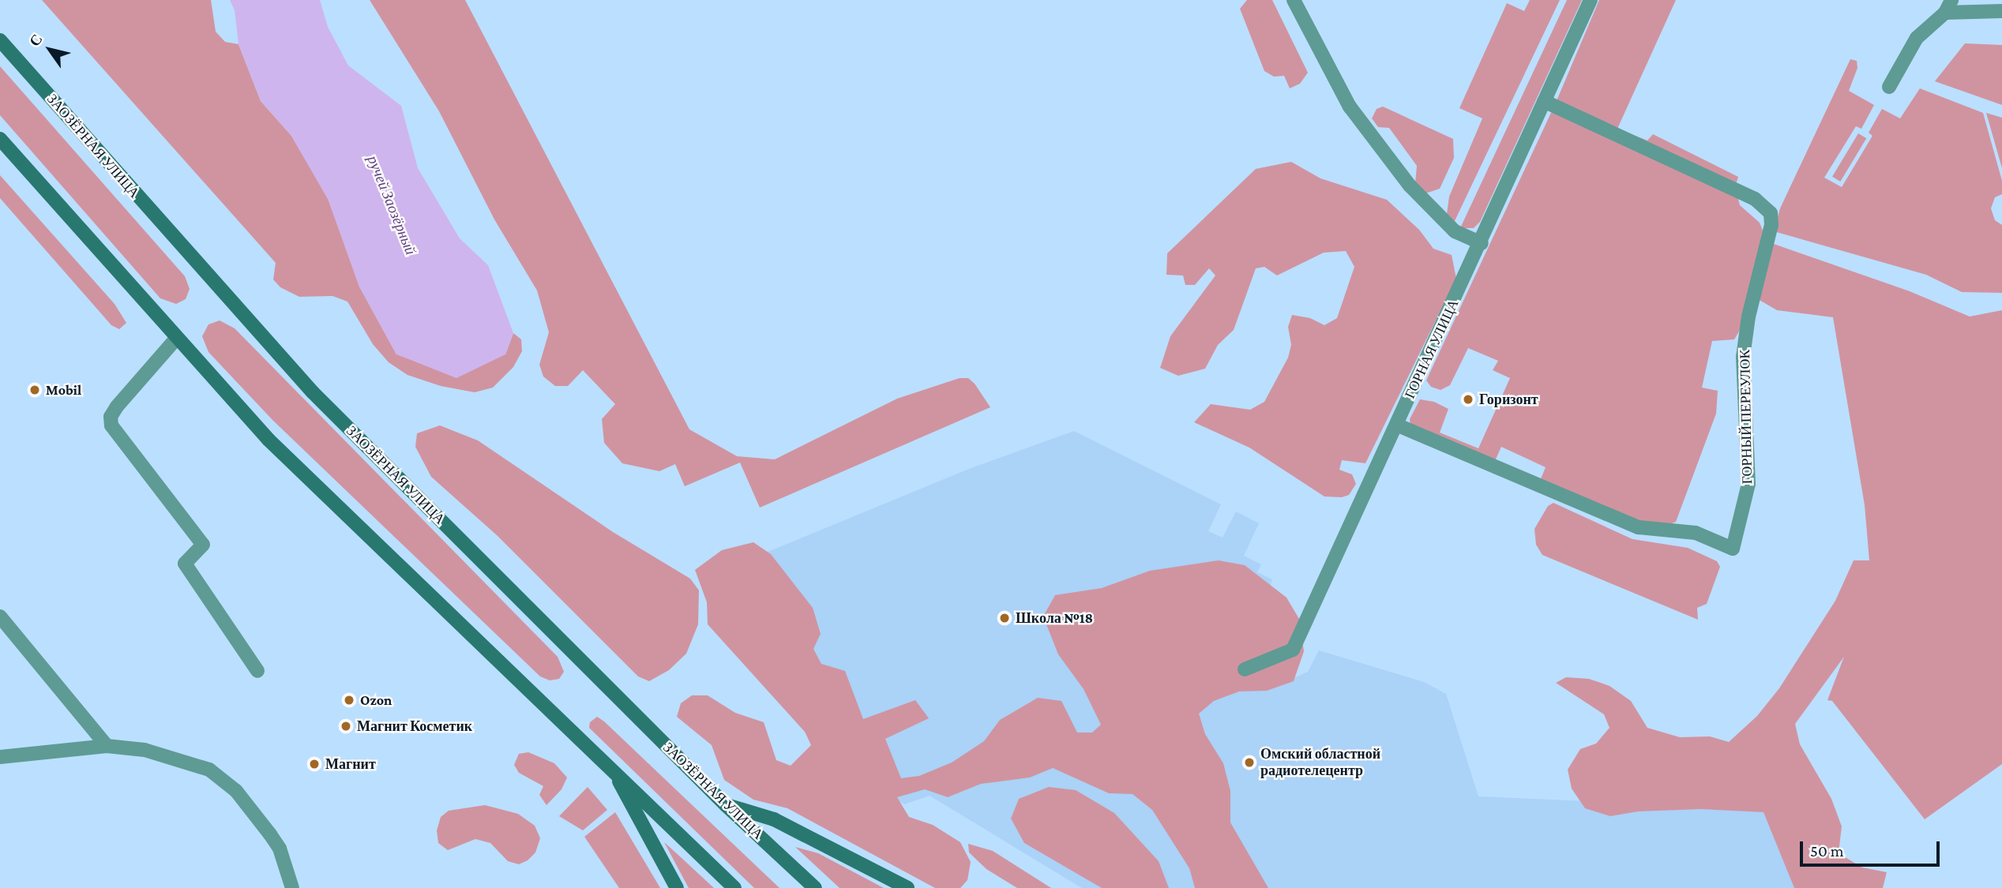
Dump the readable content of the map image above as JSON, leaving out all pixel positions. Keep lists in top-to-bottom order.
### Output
{
  "streets": {
    "main road": ["ЗАОЗЁРНАЯ УЛИЦА"],
    "street": ["ГОРНАЯ УЛИЦА", "ГОРНЫЙ ПЕРЕУЛОК"]
  },
  "crossings": [
    ["ГОРНАЯ УЛИЦА", "ГОРНЫЙ ПЕРЕУЛОК"]
  ],
  "water": ["ручей Заозёрный"],
  "places": [
    "Mobil",
    "Горизонт",
    "Школа №18",
    "Ozon",
    "Магнит Косметик",
    "Омский областной радиотелецентр",
    "Магнит"
  ],
  "scale_bar": "50 m",
  "north": "top left"
}
